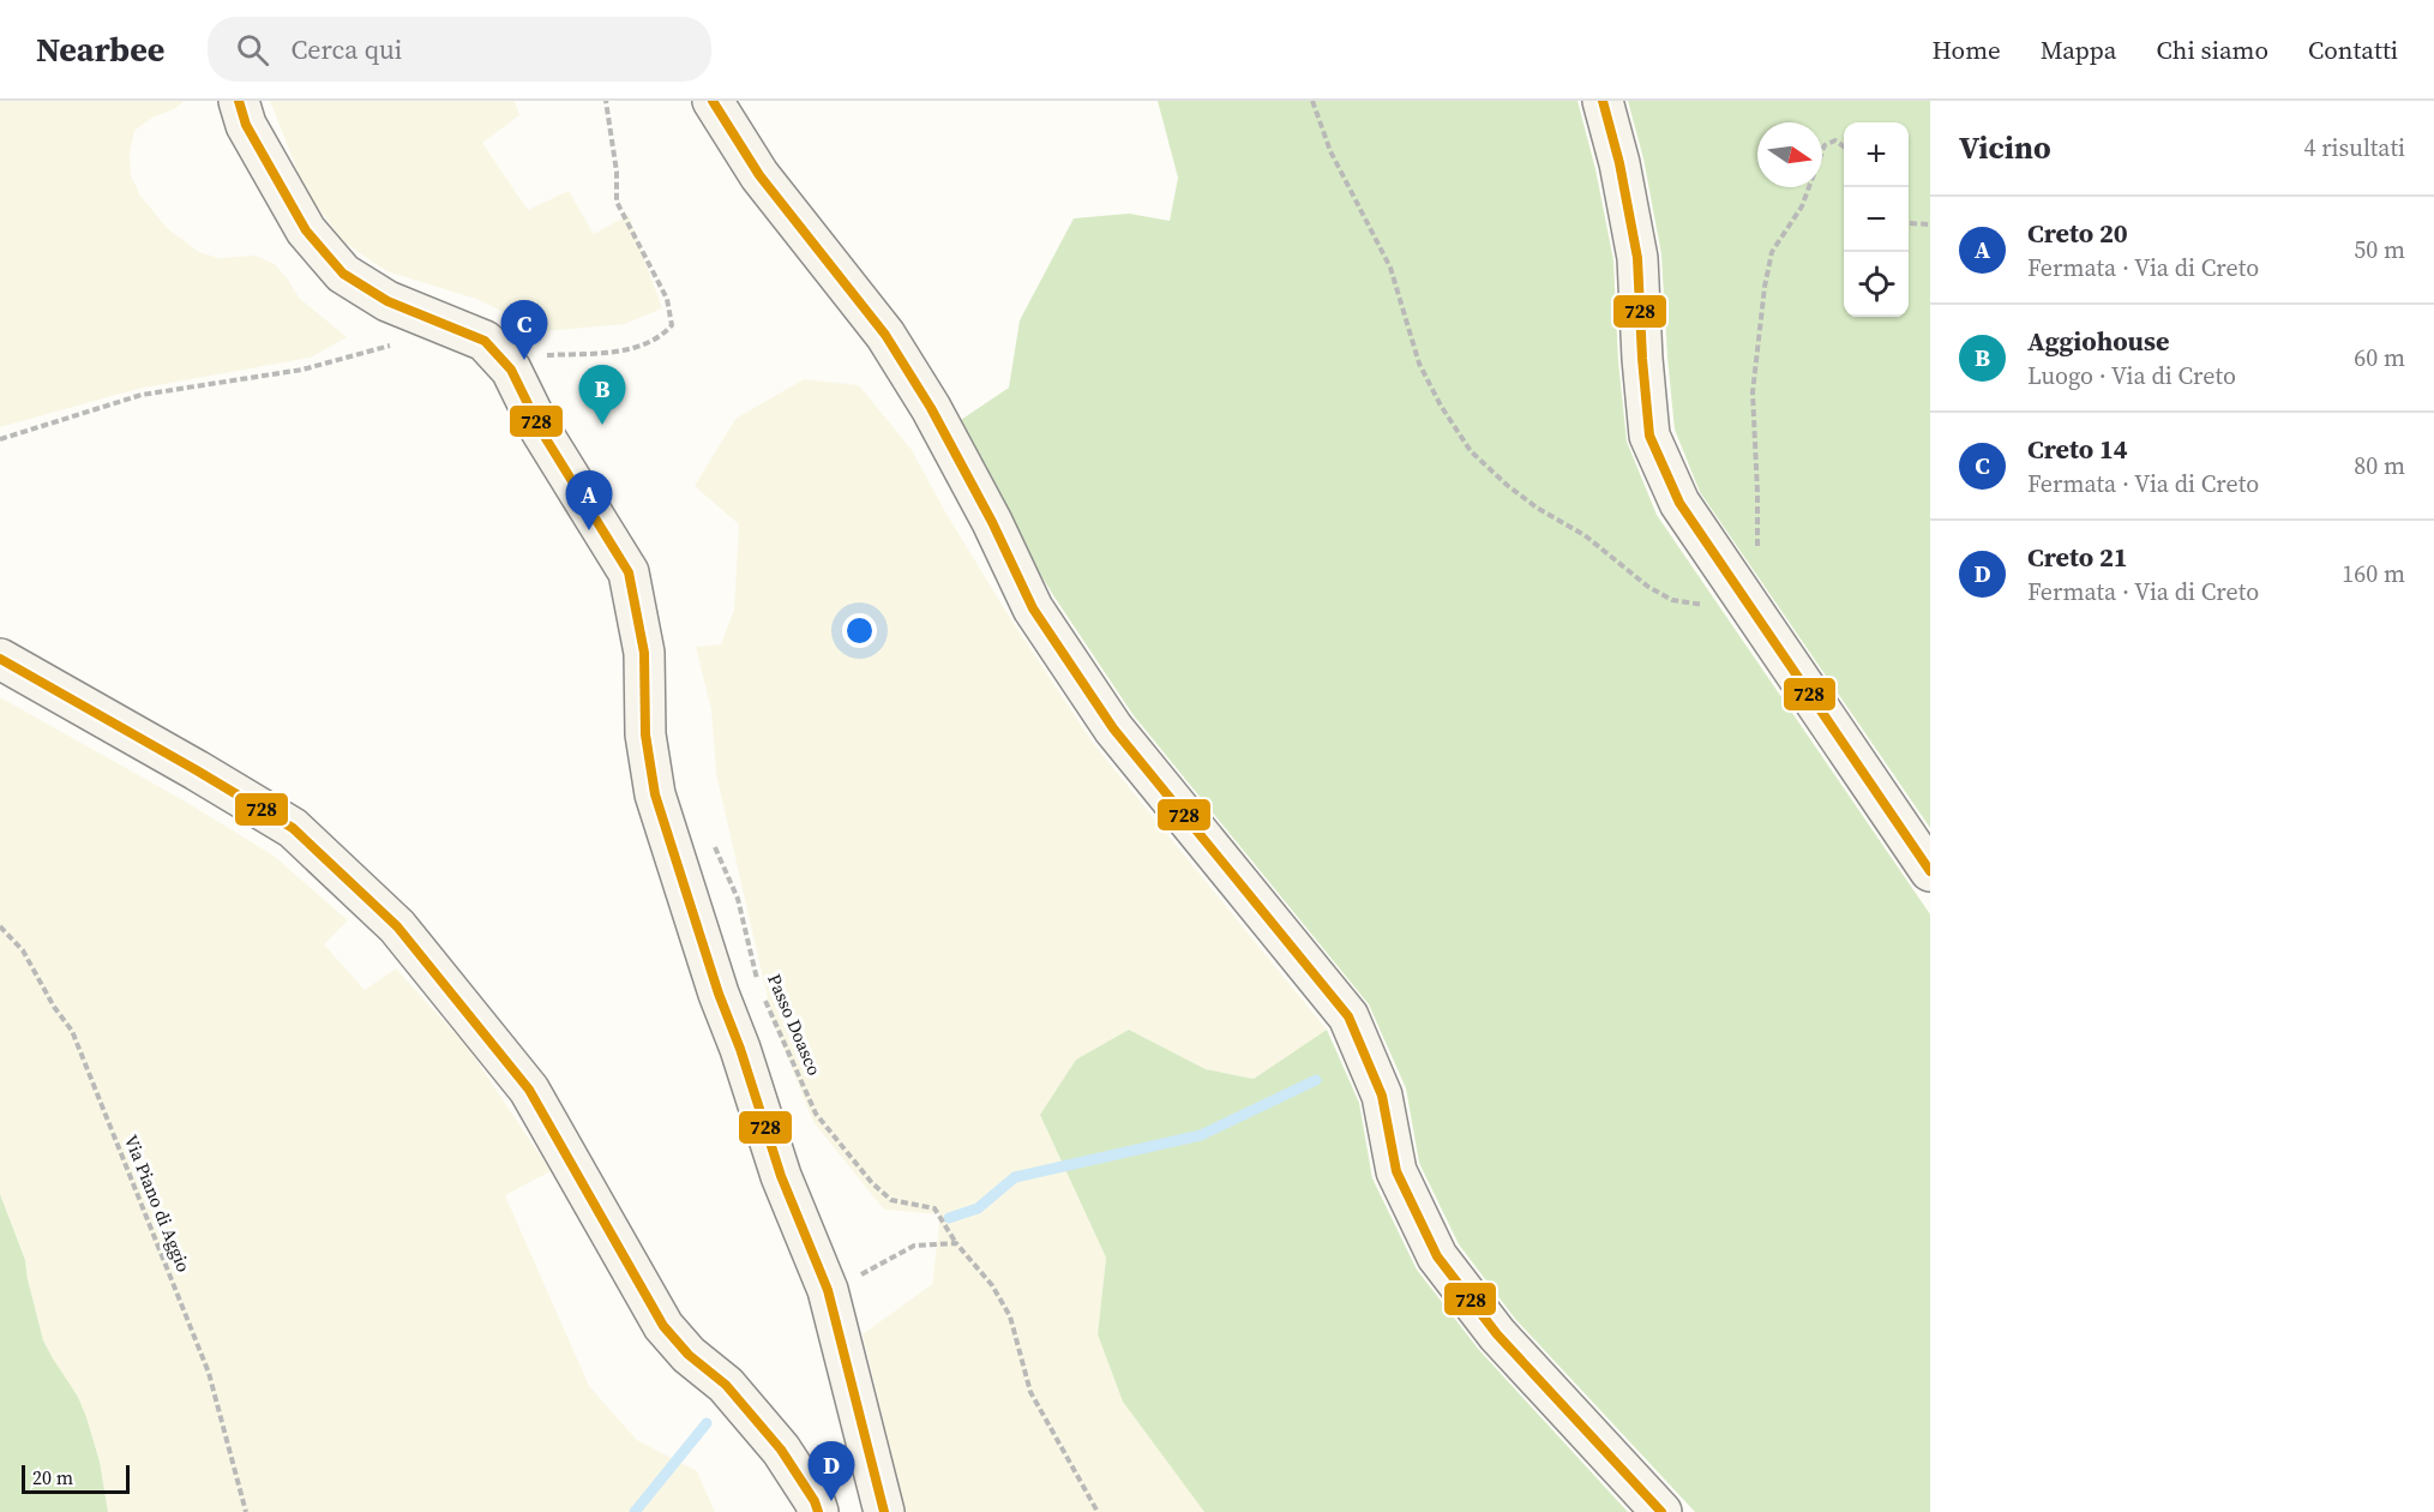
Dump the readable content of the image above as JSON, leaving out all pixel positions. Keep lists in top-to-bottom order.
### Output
{
  "streets": {
    "path": ["Passo Doasco", "Via Piano di Aggio"]
  },
  "lines": ["transit line 728"],
  "scale_bar": "20 m",
  "north": "right",
  "page": {
    "header": "Nearbee",
    "search": "Cerca qui",
    "nav": [
      "Home",
      "Mappa",
      "Chi siamo",
      "Contatti"
    ],
    "heading": ["Vicino", "4 risultati"],
    "map_buttons": ["+", "−"],
    "list": [
      {
        "mark": "A",
        "name": "Creto 20",
        "note": "Fermata · Via di Creto",
        "value": "50 m"
      },
      {
        "mark": "B",
        "name": "Aggiohouse",
        "note": "Luogo · Via di Creto",
        "value": "60 m"
      },
      {
        "mark": "C",
        "name": "Creto 14",
        "note": "Fermata · Via di Creto",
        "value": "80 m"
      },
      {
        "mark": "D",
        "name": "Creto 21",
        "note": "Fermata · Via di Creto",
        "value": "160 m"
      }
    ],
    "pins": [
      "C",
      "B",
      "A",
      "D"
    ],
    "scale": "20 m"
  }
}
